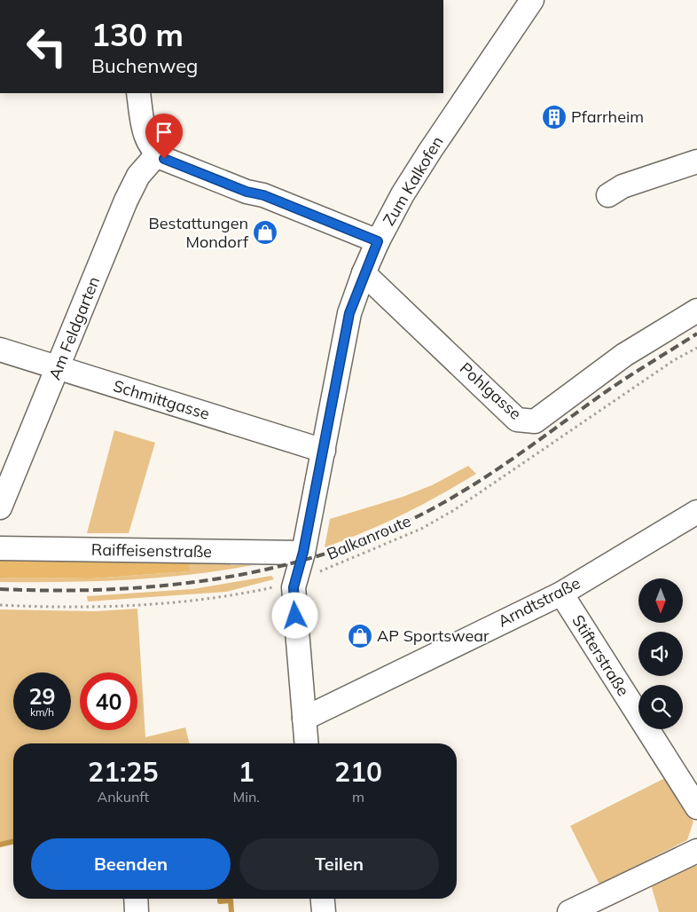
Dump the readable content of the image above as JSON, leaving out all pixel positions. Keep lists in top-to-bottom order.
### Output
{
  "streets": {
    "street": [
      "Zum Kalkofen",
      "Am Feldgarten",
      "Pohlgasse",
      "Schmittgasse",
      "Raiffeisenstraße",
      "Arndtstraße",
      "Stifterstraße"
    ],
    "path": ["Balkanroute"]
  },
  "crossings": [
    ["Zum Kalkofen", "Pohlgasse"],
    ["Zum Kalkofen", "Schmittgasse"],
    ["Zum Kalkofen", "Balkanroute"],
    ["Zum Kalkofen", "Raiffeisenstraße"],
    ["Zum Kalkofen", "Arndtstraße"],
    ["Am Feldgarten", "Schmittgasse"],
    ["Arndtstraße", "Stifterstraße"]
  ],
  "places": {
    "building": ["Pfarrheim"],
    "shop": ["Bestattungen Mondorf", "AP Sportswear"]
  },
  "north": "bottom",
  "page": {
    "turn": ["130 m", "Buchenweg"],
    "speed": "29 km/h",
    "limit": "40",
    "eta": [
      "21:25",
      "Ankunft",
      "1",
      "Min.",
      "210",
      "m"
    ],
    "buttons": ["Beenden", "Teilen"]
  }
}
